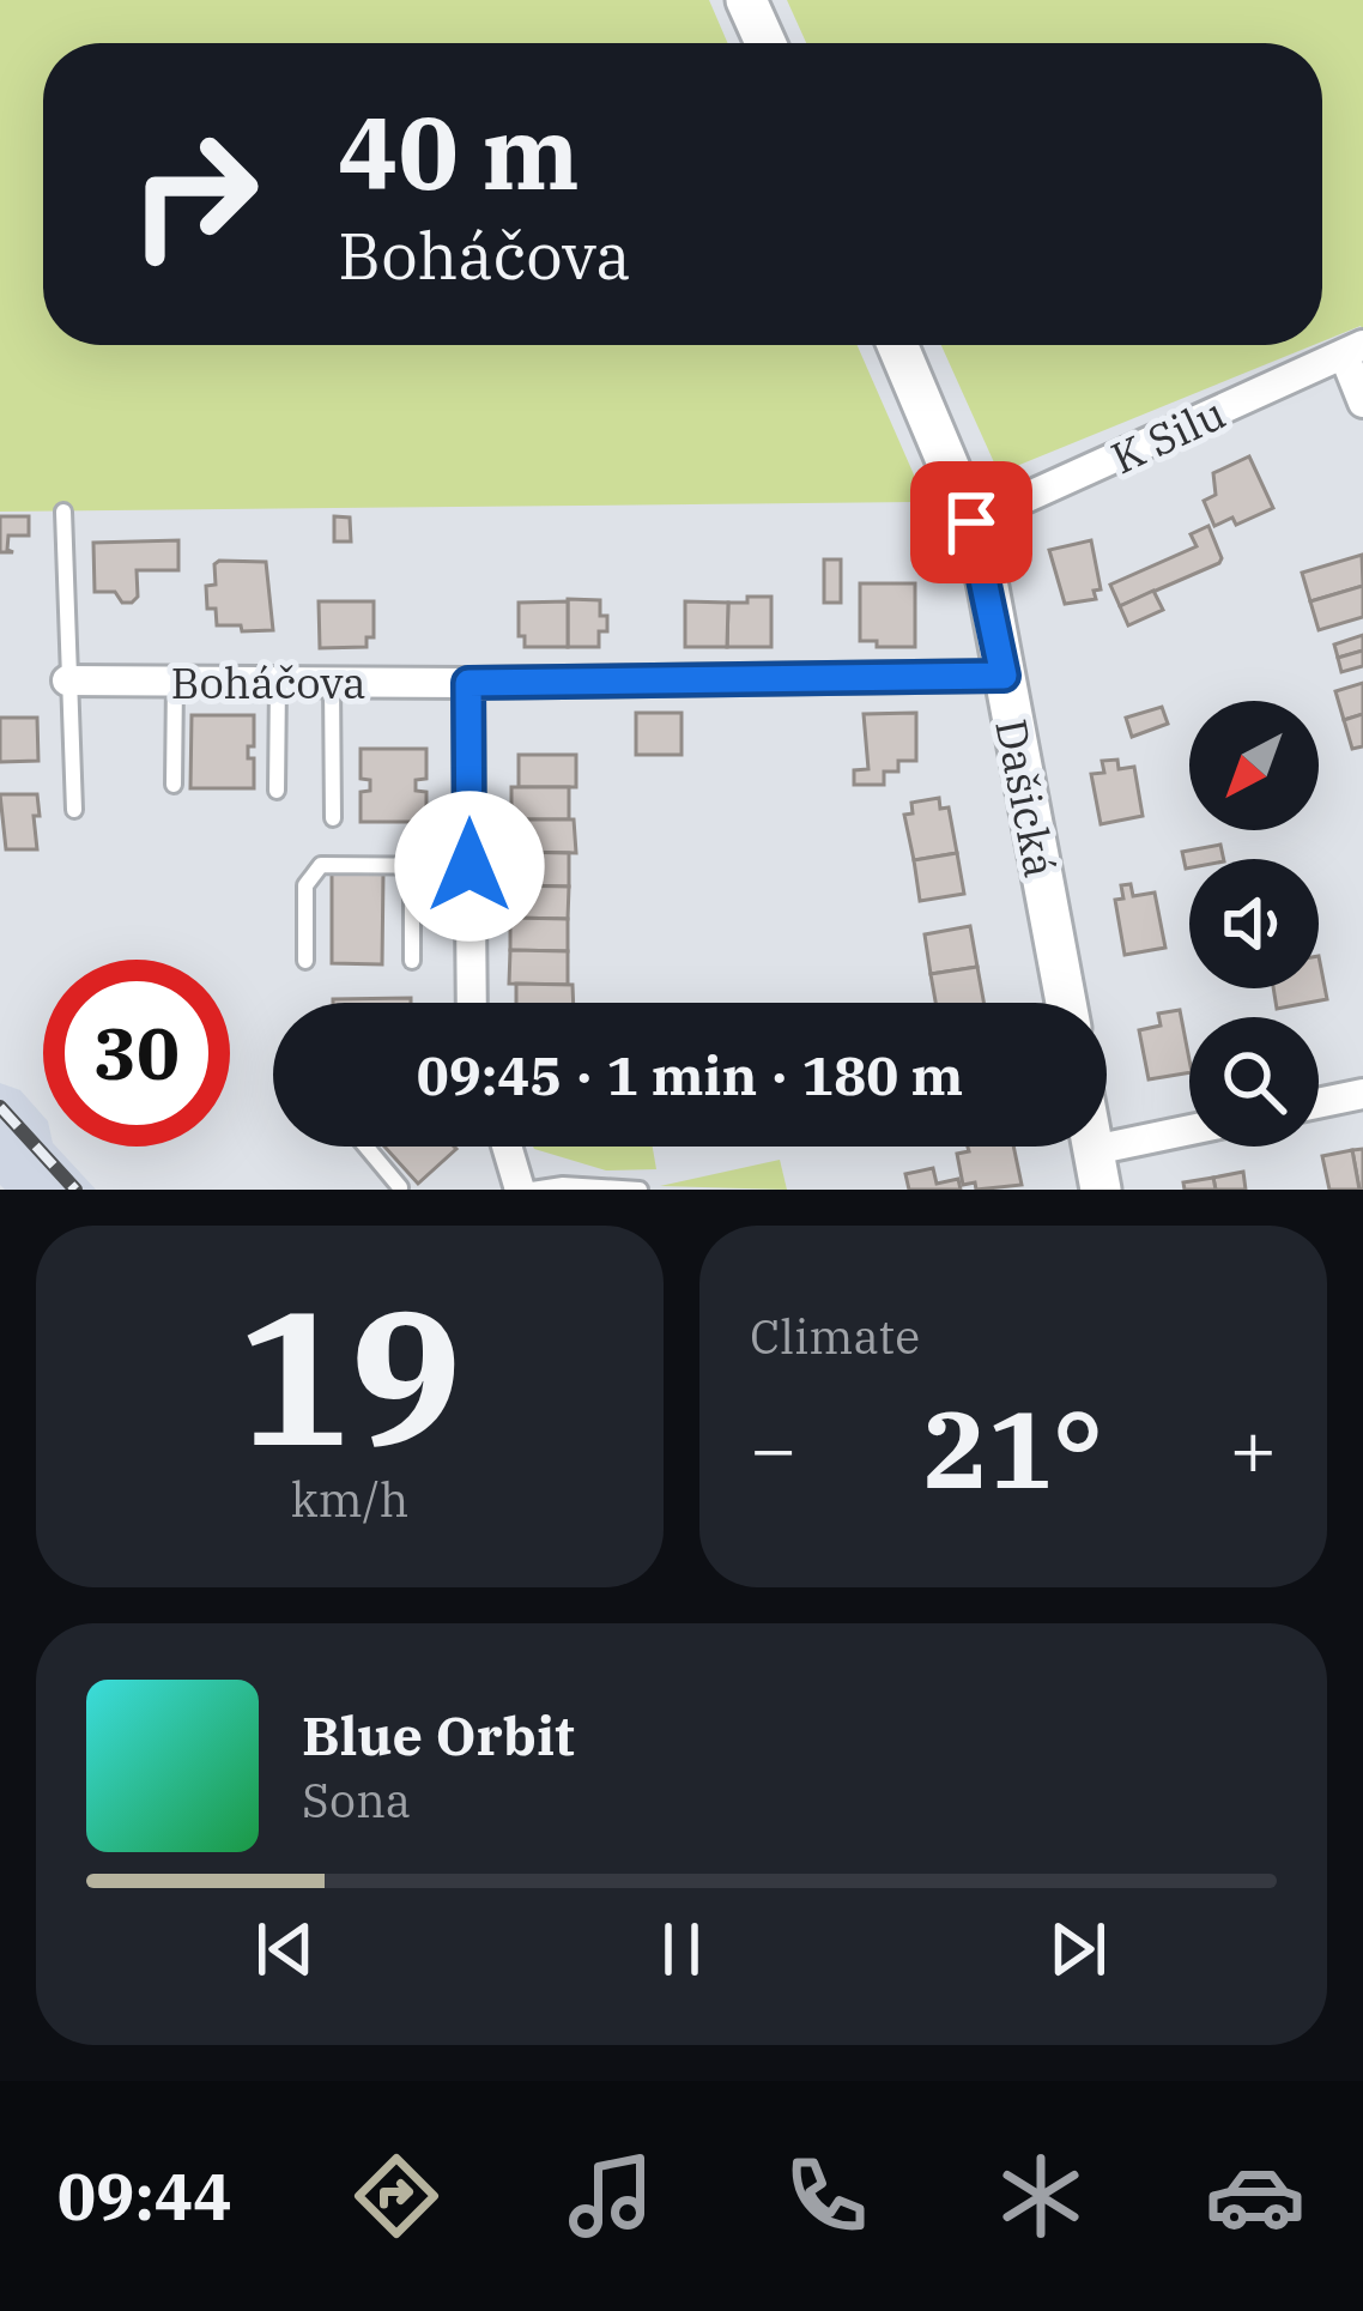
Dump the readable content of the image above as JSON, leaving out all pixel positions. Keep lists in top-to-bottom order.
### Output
{
  "streets": {
    "main road": ["Dašická"],
    "street": ["K Silu", "Boháčova"]
  },
  "crossings": [
    ["K Silu", "Dašická"],
    ["Boháčova", "Dašická"]
  ],
  "north": "bottom left",
  "page": {
    "turn": ["40 m", "Boháčova"],
    "limit": "30",
    "trip": "09:45 · 1 min · 180 m",
    "tile": [
      ["19", "km/h"],
      "Climate"
    ],
    "heat": ["−", "21°", "+"],
    "song": ["Blue Orbit", "Sona"],
    "tabs": "09:44"
  }
}
